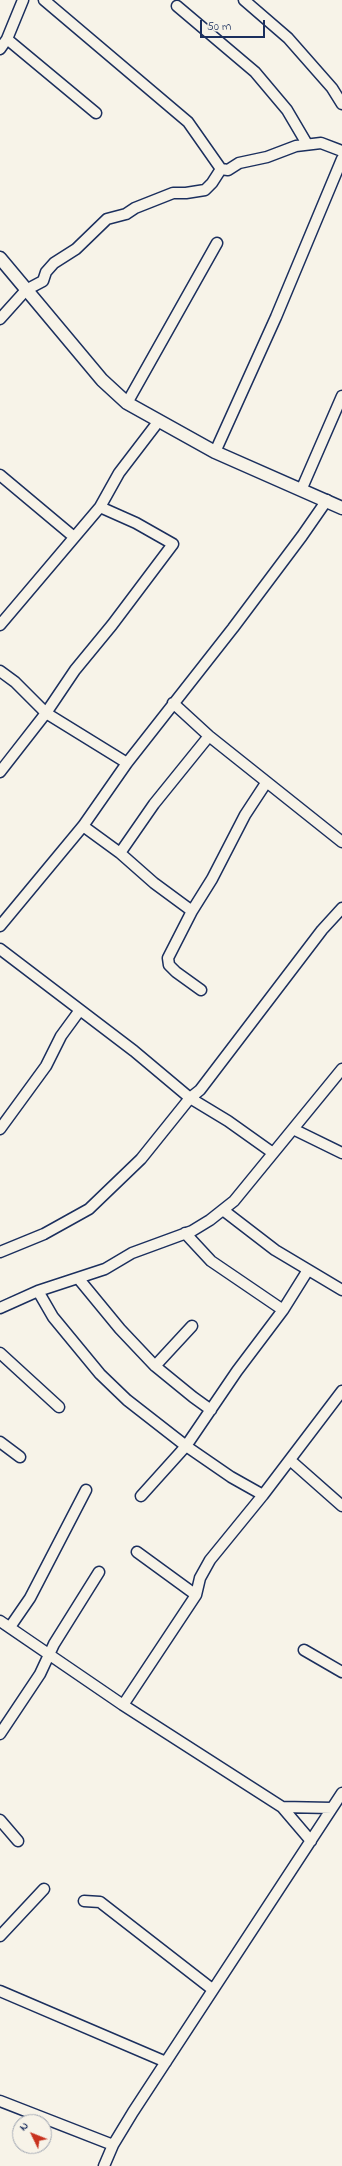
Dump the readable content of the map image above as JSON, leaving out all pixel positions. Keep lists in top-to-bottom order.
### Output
{
  "scale_bar": "50 m",
  "north": "top left"
}
